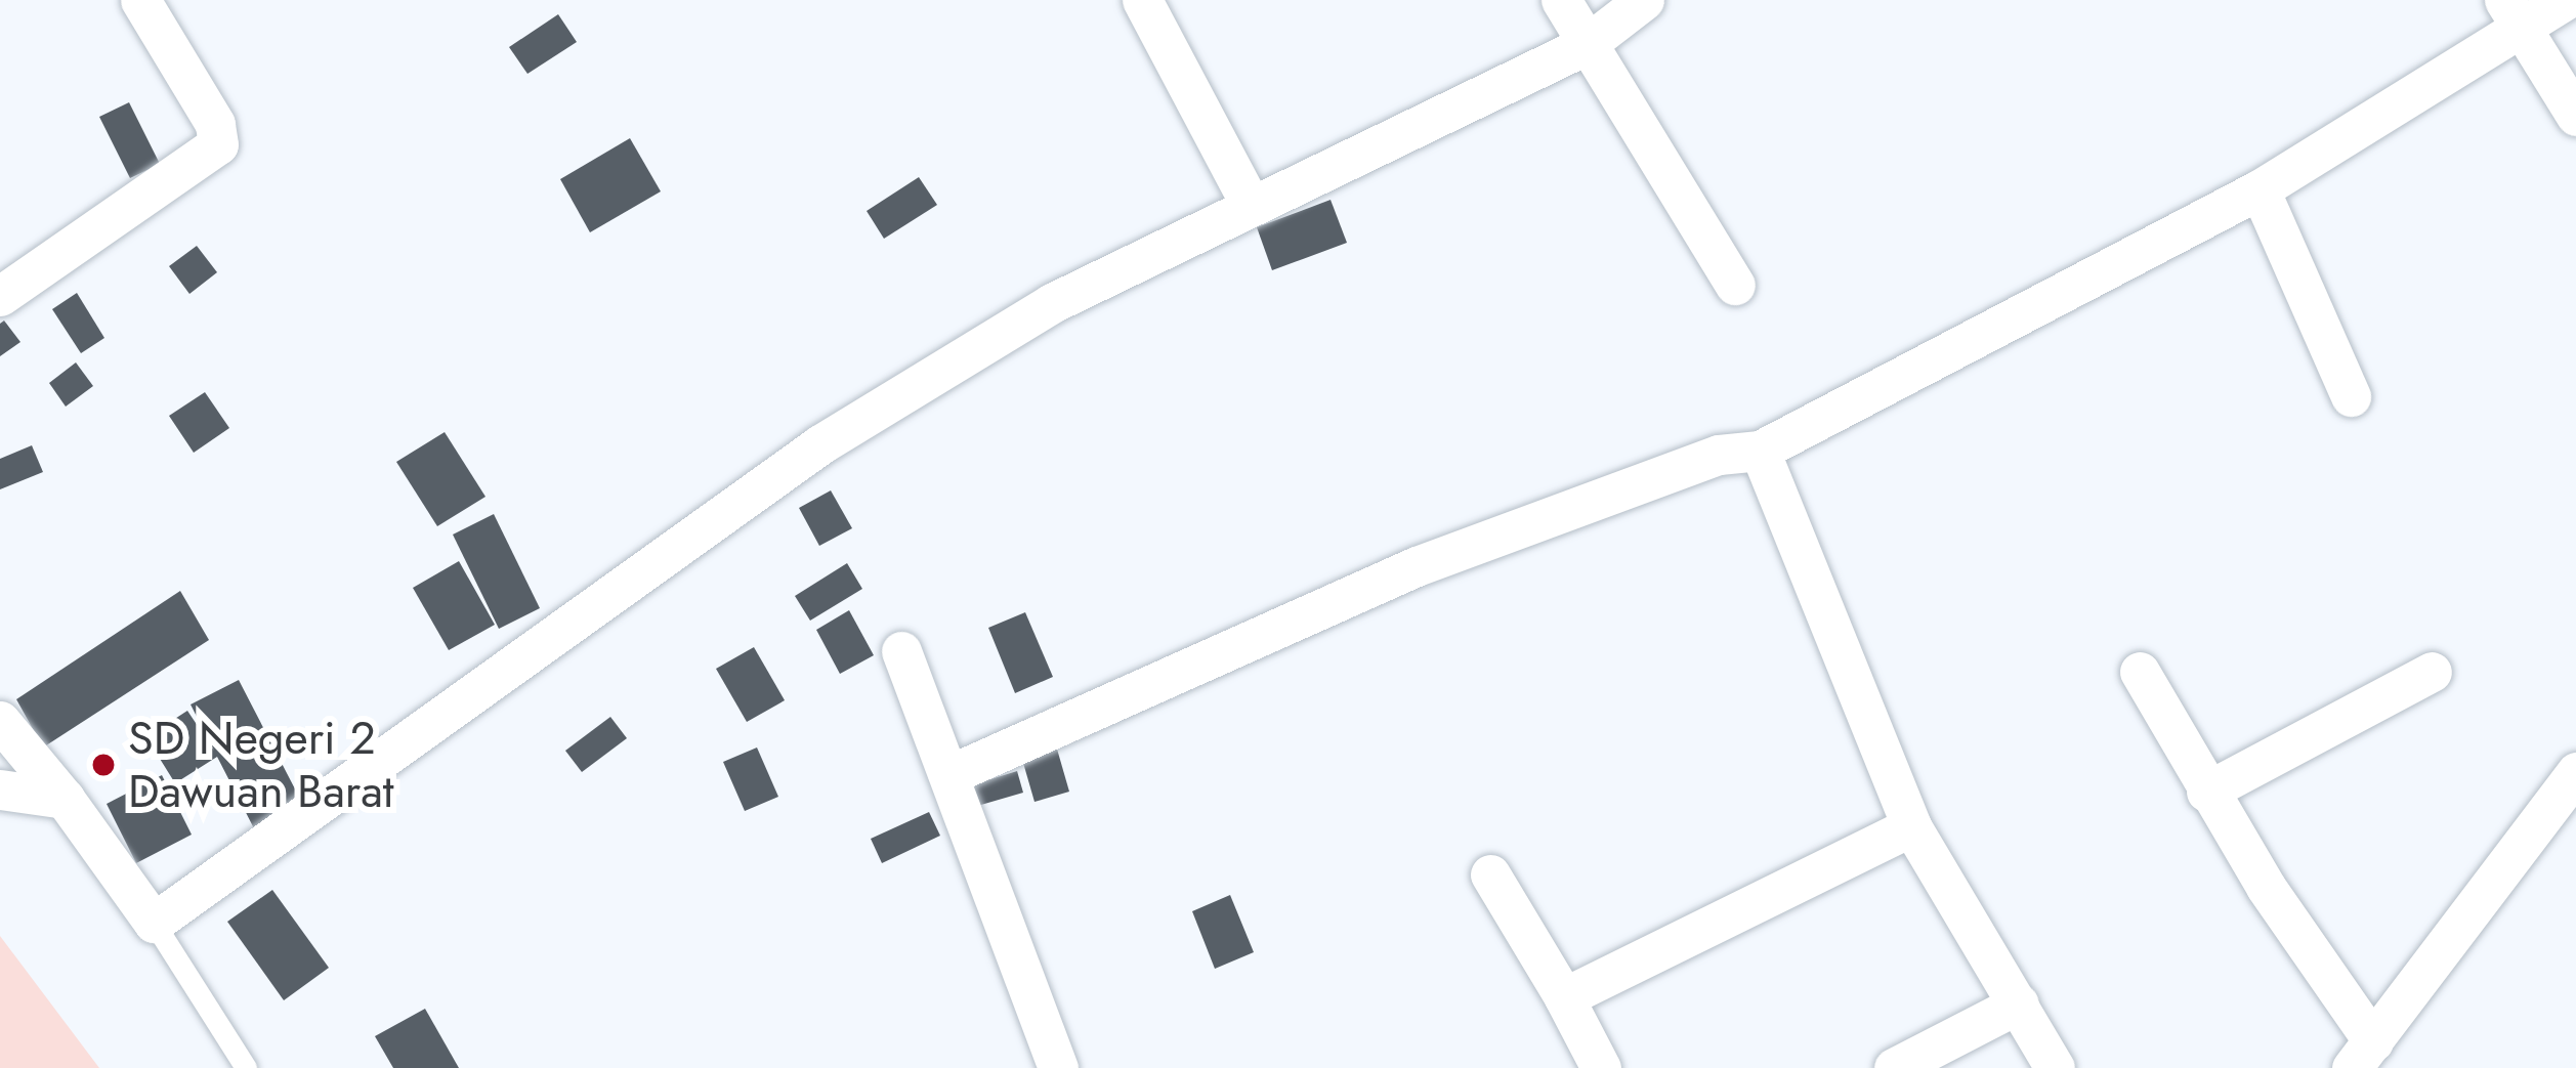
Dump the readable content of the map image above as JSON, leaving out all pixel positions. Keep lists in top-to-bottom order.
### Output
{
  "places": ["SD Negeri 2 Dawuan Barat"]
}
